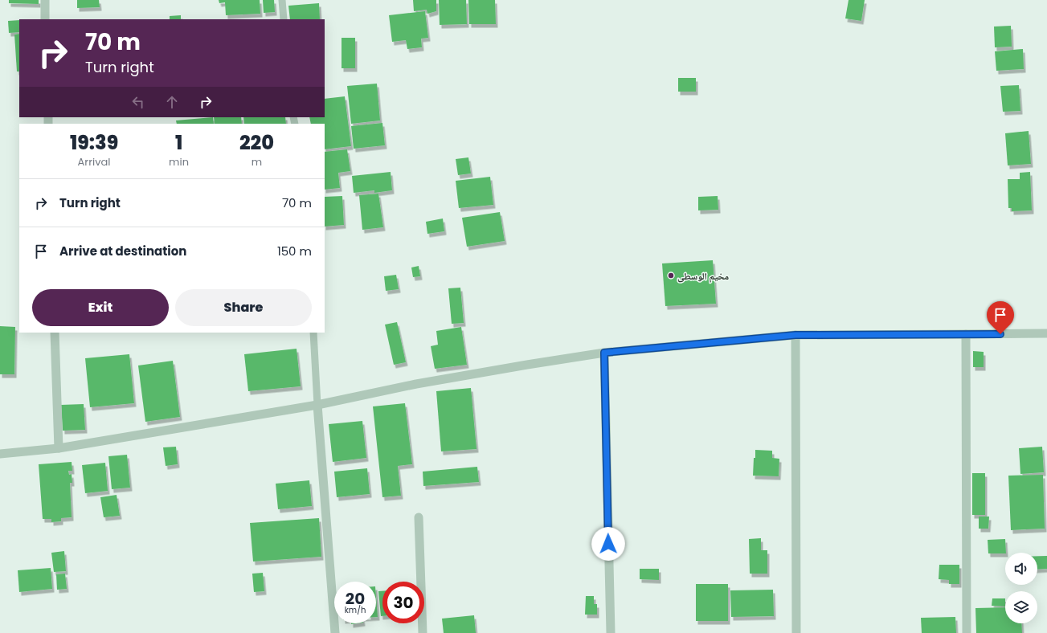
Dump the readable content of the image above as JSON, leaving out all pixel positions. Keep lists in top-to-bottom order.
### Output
{
  "places": ["مخيم الوسطى"],
  "page": {
    "turn": ["70 m", "Turn right"],
    "eta": [
      "19:39",
      "Arrival",
      "1",
      "min",
      "220",
      "m"
    ],
    "list": [
      {
        "name": "Turn right",
        "value": "70 m"
      },
      {
        "name": "Arrive at destination",
        "value": "150 m"
      }
    ],
    "buttons": ["Exit", "Share"],
    "speed": "20 km/h",
    "limit": "30"
  }
}
